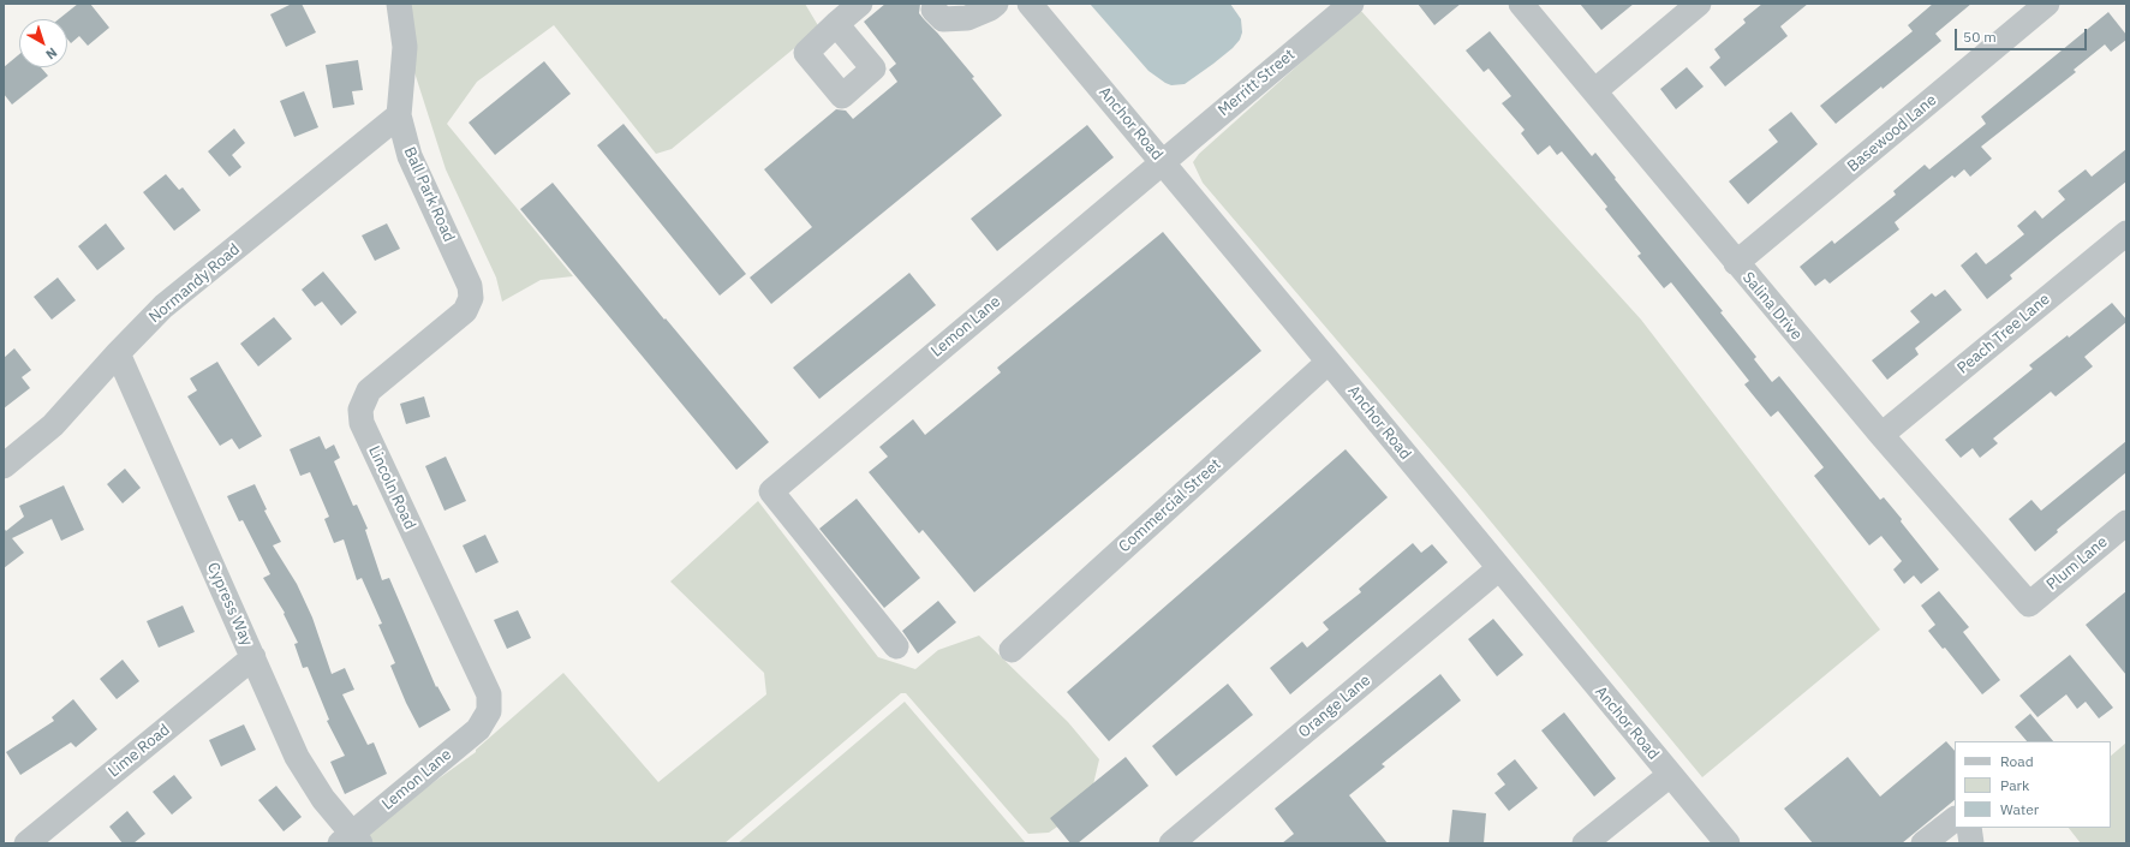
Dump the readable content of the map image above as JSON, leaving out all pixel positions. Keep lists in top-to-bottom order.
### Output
{
  "streets": {
    "street": [
      "Merritt Street",
      "Anchor Road",
      "Basewood Lane",
      "Ball Park Road",
      "Normandy Road",
      "Salina Drive",
      "Lemon Lane",
      "Peach Tree Lane",
      "Lincoln Road",
      "Commercial Street",
      "Plum Lane",
      "Cypress Way",
      "Orange Lane",
      "Lime Road"
    ]
  },
  "crossings": [
    ["Merritt Street", "Anchor Road"],
    ["Merritt Street", "Lemon Lane"],
    ["Anchor Road", "Lemon Lane"],
    ["Anchor Road", "Commercial Street"],
    ["Anchor Road", "Orange Lane"],
    ["Basewood Lane", "Salina Drive"],
    ["Ball Park Road", "Normandy Road"],
    ["Ball Park Road", "Lincoln Road"],
    ["Normandy Road", "Cypress Way"],
    ["Salina Drive", "Peach Tree Lane"],
    ["Salina Drive", "Plum Lane"],
    ["Lemon Lane", "Lincoln Road"],
    ["Lemon Lane", "Cypress Way"],
    ["Cypress Way", "Lime Road"]
  ],
  "legend": ["Road", "Park", "Water"],
  "scale_bar": "50 m",
  "north": "bottom right"
}
